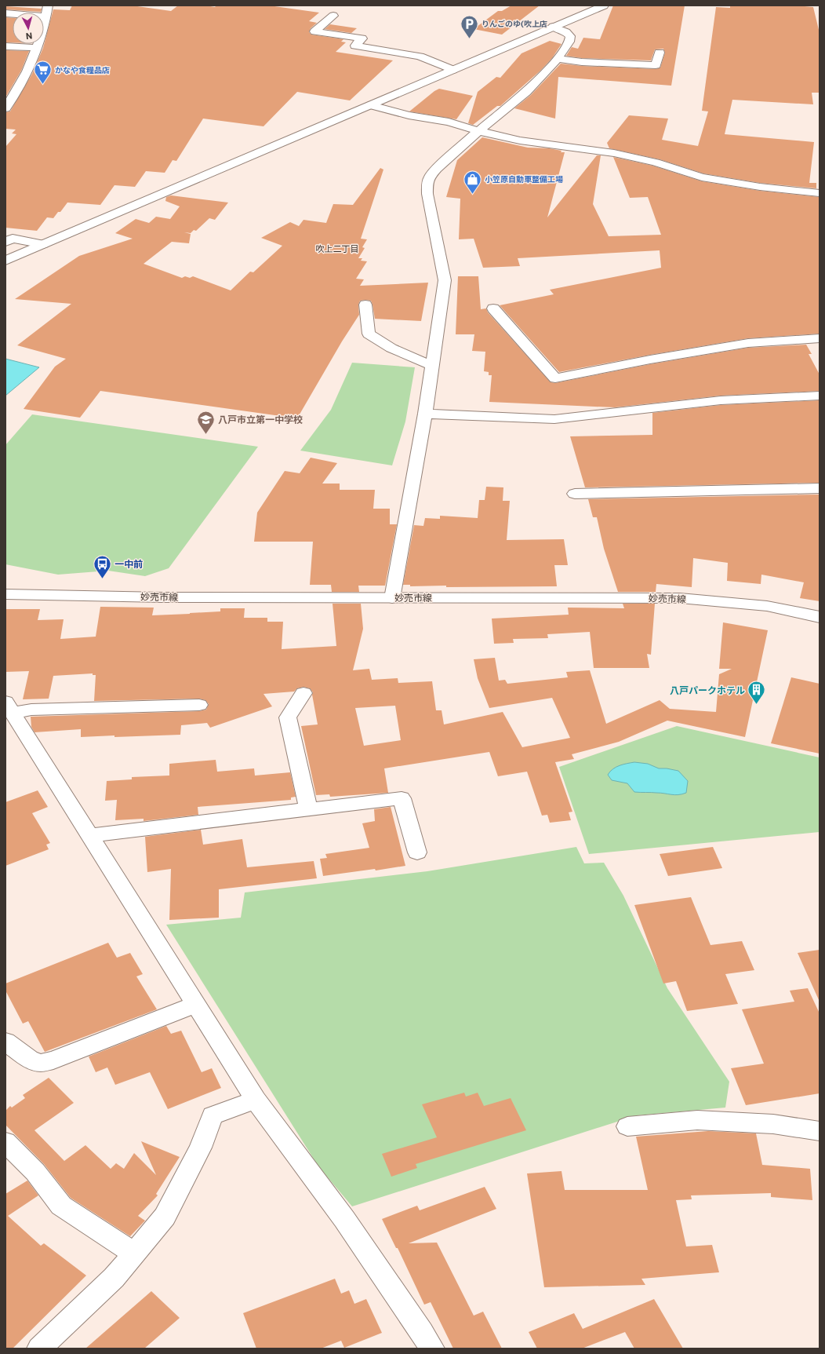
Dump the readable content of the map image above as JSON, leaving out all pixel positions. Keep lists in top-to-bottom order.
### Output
{
  "streets": {
    "street": ["妙売市線"]
  },
  "districts": ["吹上二丁目"],
  "places": {
    "parking": ["りんごのゆ(吹上店"],
    "supermarket": ["かなや食糧品店"],
    "shop": ["小笠原自動車整備工場"],
    "school or university": ["八戸市立第一中学校"],
    "bus stop": ["一中前"],
    "building": ["八戸パークホテル"]
  },
  "north": "bottom"
}
